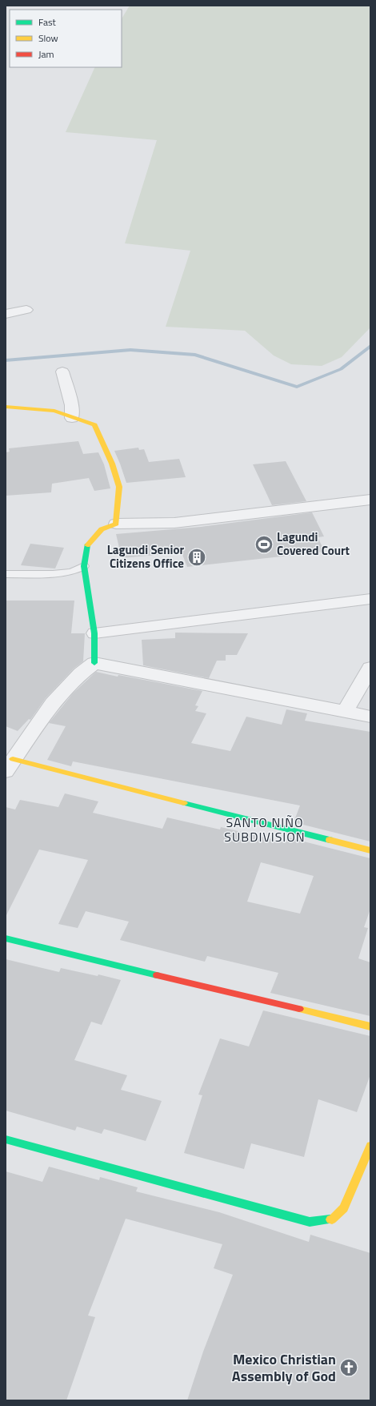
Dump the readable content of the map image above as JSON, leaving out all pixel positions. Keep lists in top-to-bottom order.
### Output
{
  "districts": ["SANTO NIÑO SUBDIVISION"],
  "places": {
    "sports": ["Lagundi Covered Court"],
    "building": ["Lagundi Senior Citizens Office"],
    "church": ["Mexico Christian Assembly of God"]
  },
  "legend": ["Fast", "Slow", "Jam"]
}
